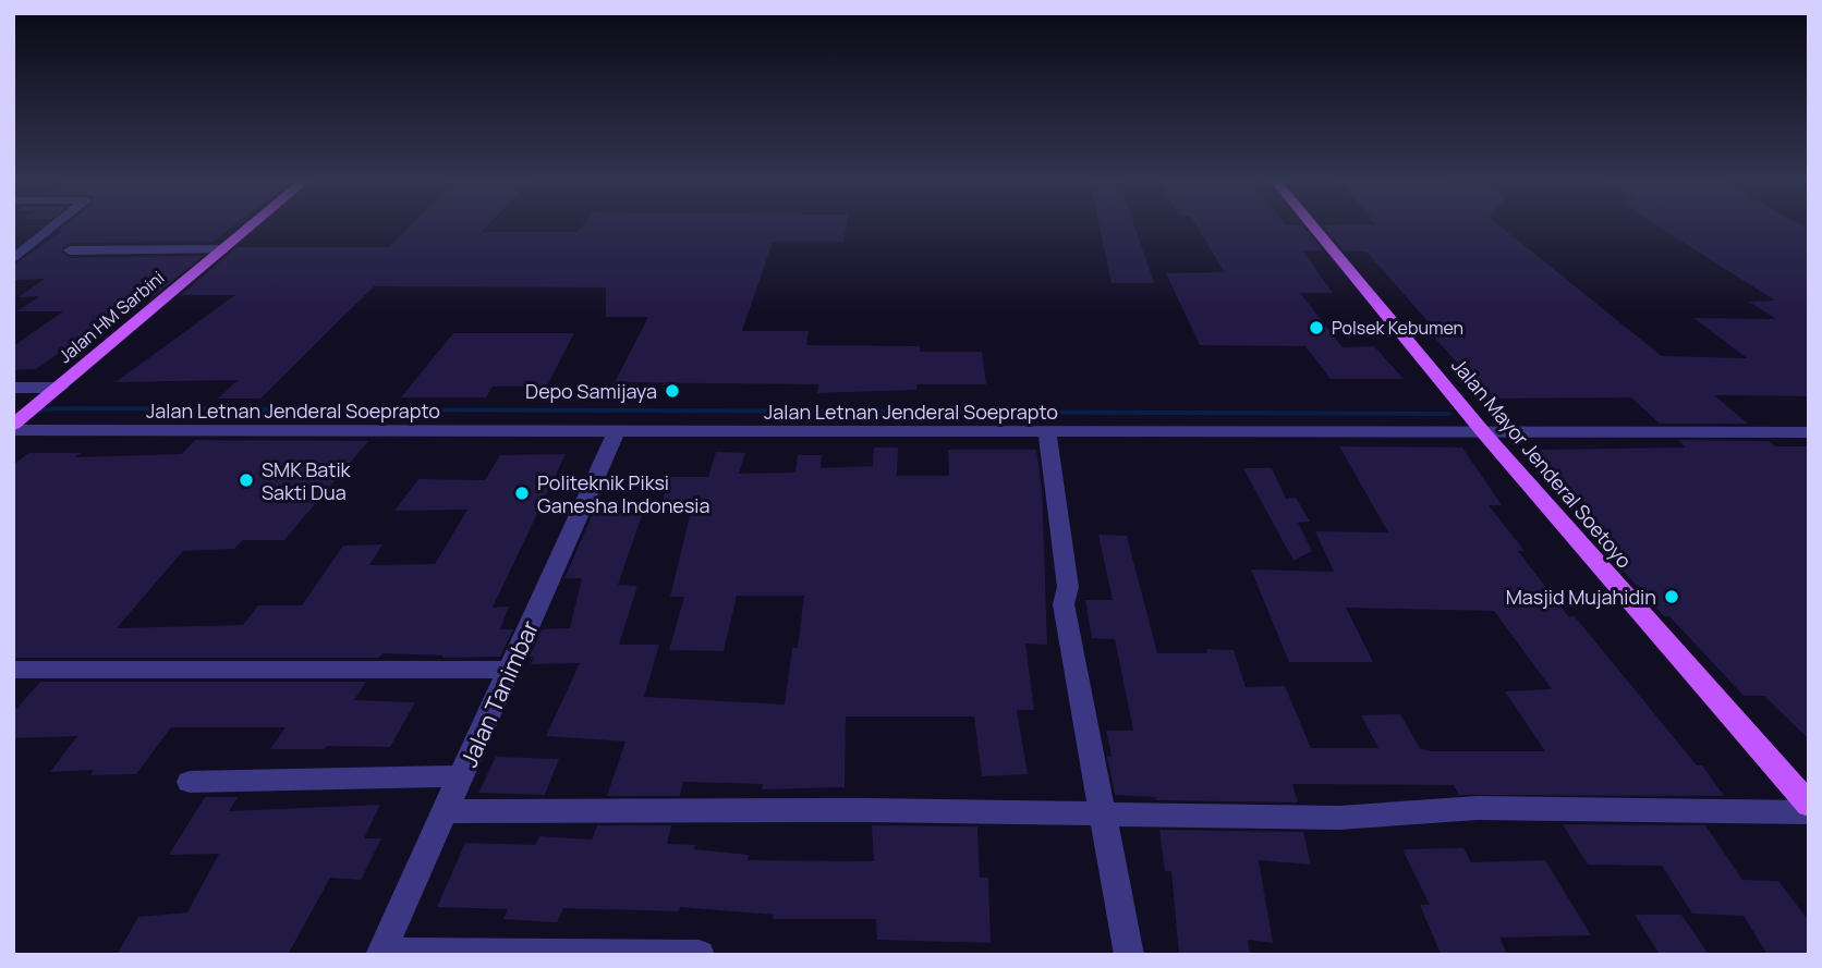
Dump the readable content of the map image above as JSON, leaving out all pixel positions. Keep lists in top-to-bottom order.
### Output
{
  "streets": {
    "main road": ["Jalan HM Sarbini", "Jalan Mayor Jenderal Soetoyo"],
    "street": ["Jalan Letnan Jenderal Soeprapto", "Jalan Tanimbar"]
  },
  "crossings": [
    ["Jalan HM Sarbini", "Jalan Letnan Jenderal Soeprapto"],
    ["Jalan Letnan Jenderal Soeprapto", "Jalan Mayor Jenderal Soetoyo"],
    ["Jalan Letnan Jenderal Soeprapto", "Jalan Tanimbar"]
  ],
  "places": [
    "Polsek Kebumen",
    "Depo Samijaya",
    "SMK Batik Sakti Dua",
    "Politeknik Piksi Ganesha Indonesia",
    "Masjid Mujahidin"
  ]
}
